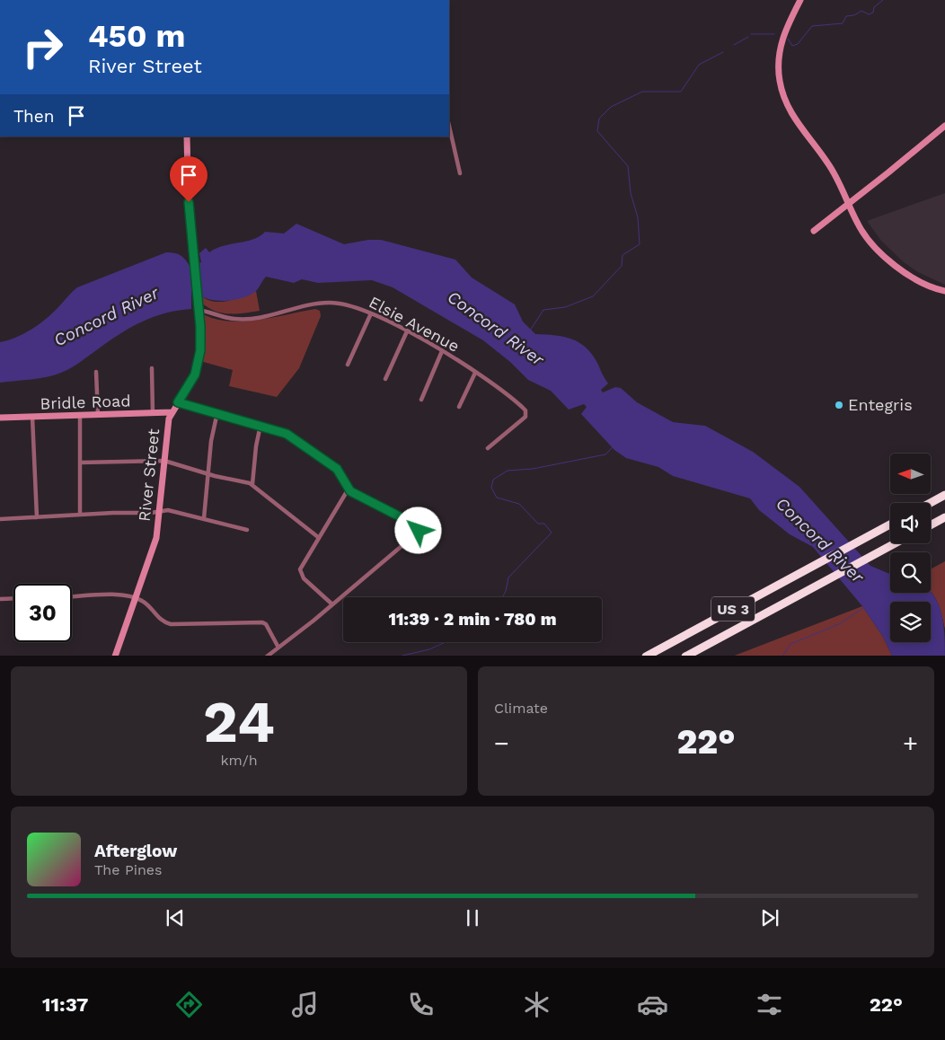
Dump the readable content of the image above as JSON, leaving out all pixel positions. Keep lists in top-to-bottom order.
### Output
{
  "streets": {
    "highway": ["US 3"],
    "main road": ["Bridle Road", "River Street"],
    "street": ["Elsie Avenue"]
  },
  "crossings": [
    ["Elsie Avenue", "River Street"],
    ["Bridle Road", "River Street"]
  ],
  "water": ["Concord River"],
  "places": ["Entegris"],
  "north": "left",
  "page": {
    "turn": ["450 m", "River Street"],
    "then": "Then",
    "limit": "30",
    "trip": "11:39 · 2 min · 780 m",
    "tile": [
      ["24", "km/h"],
      "Climate"
    ],
    "heat": ["−", "22°", "+"],
    "song": ["Afterglow", "The Pines"],
    "tabs": ["11:37", "22°"]
  }
}
